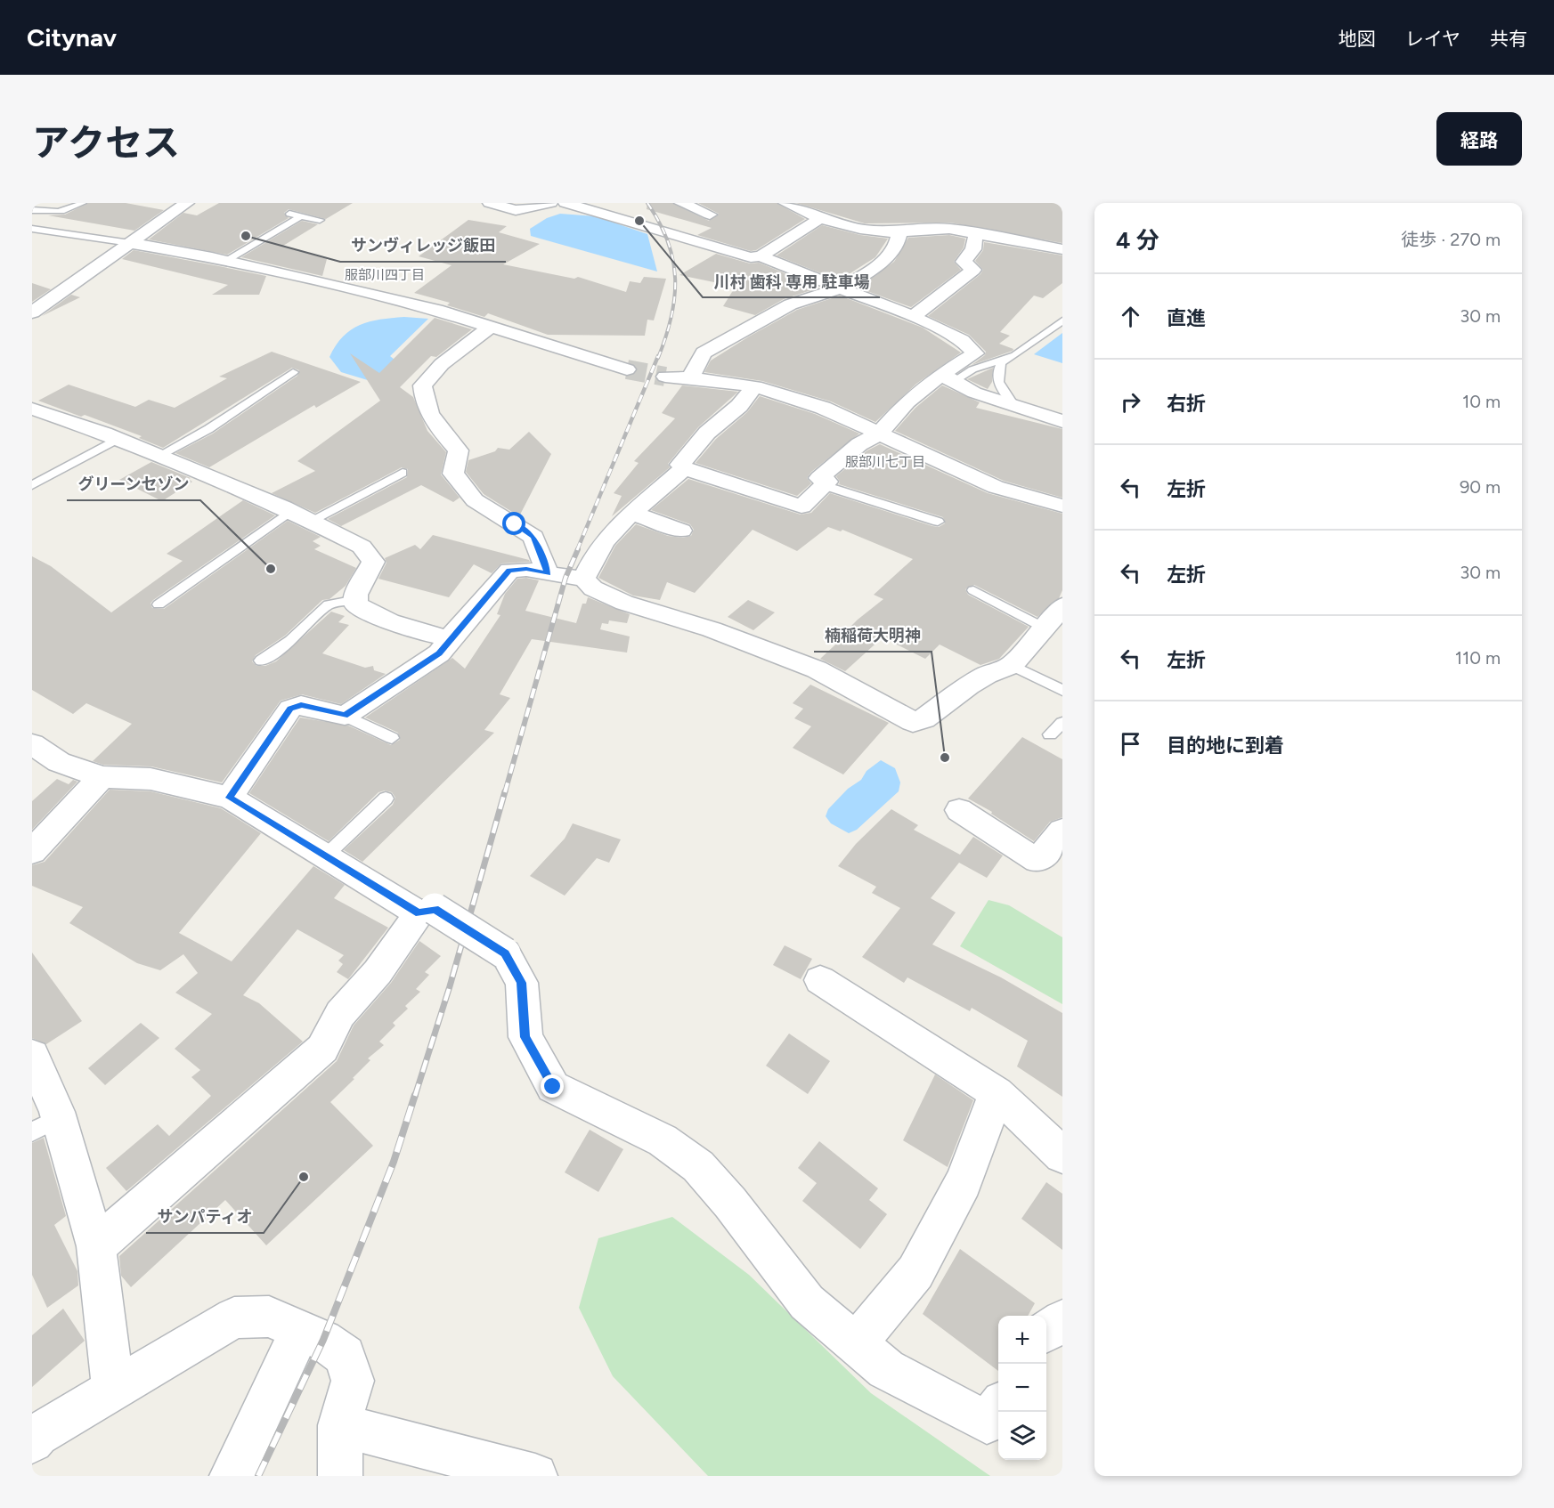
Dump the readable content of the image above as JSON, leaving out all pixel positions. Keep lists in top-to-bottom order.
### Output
{
  "districts": ["服部川四丁目", "服部川七丁目"],
  "places": [
    "川村 歯科 専用 駐車場",
    "サンヴィレッジ飯田",
    "グリーンセゾン",
    "楠稲荷大明神",
    "サンパティオ"
  ],
  "page": {
    "header": "Citynav",
    "nav": ["地図", "レイヤ", "共有"],
    "title": "アクセス",
    "buttons": "経路",
    "heading": ["4 分", "徒歩 · 270 m"],
    "list": [
      ["直進", "30 m"],
      ["右折", "10 m"],
      ["左折", "90 m"],
      ["左折", "30 m"],
      ["左折", "110 m"],
      "目的地に到着"
    ],
    "map_buttons": ["+", "−"]
  }
}
